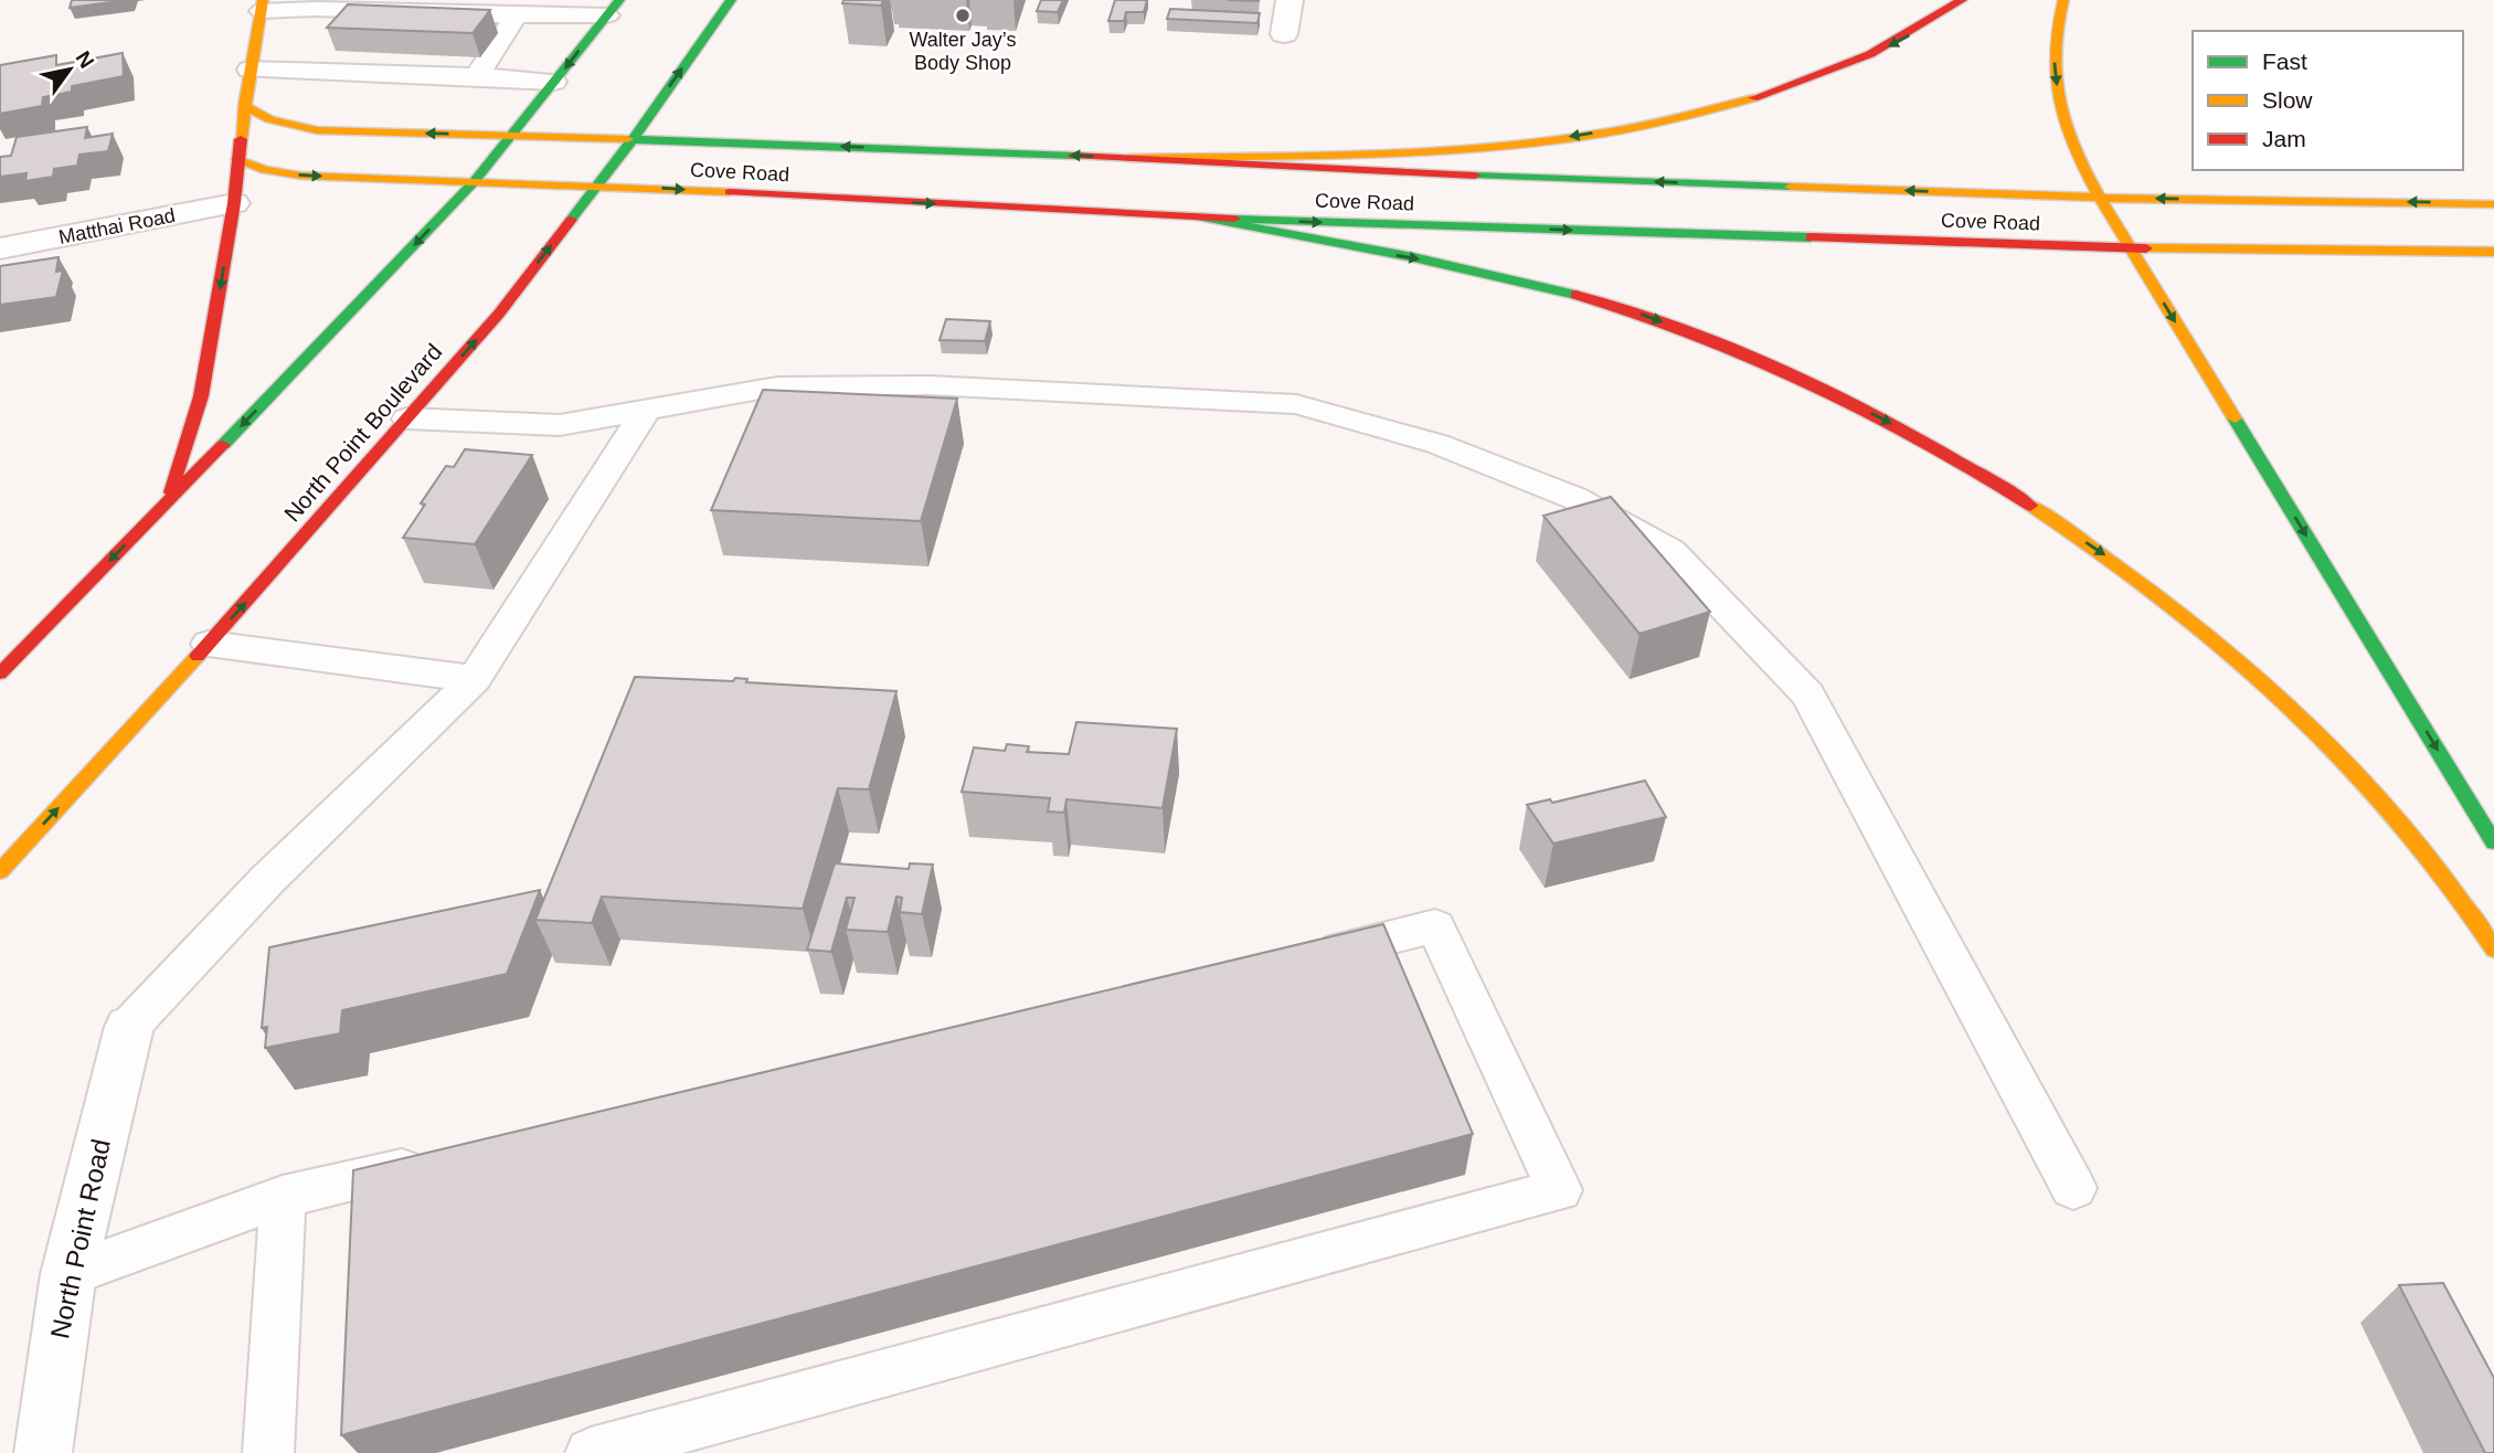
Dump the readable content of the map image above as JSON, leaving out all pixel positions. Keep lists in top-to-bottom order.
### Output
{
  "streets": {
    "main road": ["Cove Road", "North Point Boulevard"],
    "street": ["Matthai Road", "North Point Road"]
  },
  "crossings": [
    ["Cove Road", "North Point Boulevard"]
  ],
  "places": ["Walter Jay’s Body Shop"],
  "legend": ["Fast", "Slow", "Jam"],
  "north": "top right"
}
